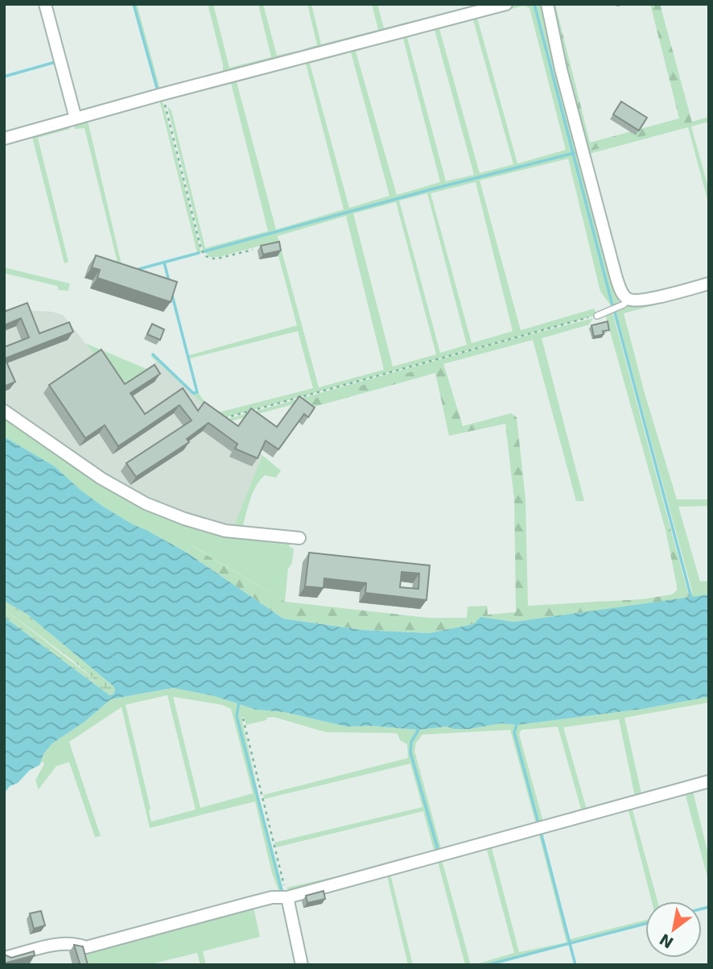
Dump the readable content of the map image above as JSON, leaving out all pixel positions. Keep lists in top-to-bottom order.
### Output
{
  "north": "bottom left"
}
